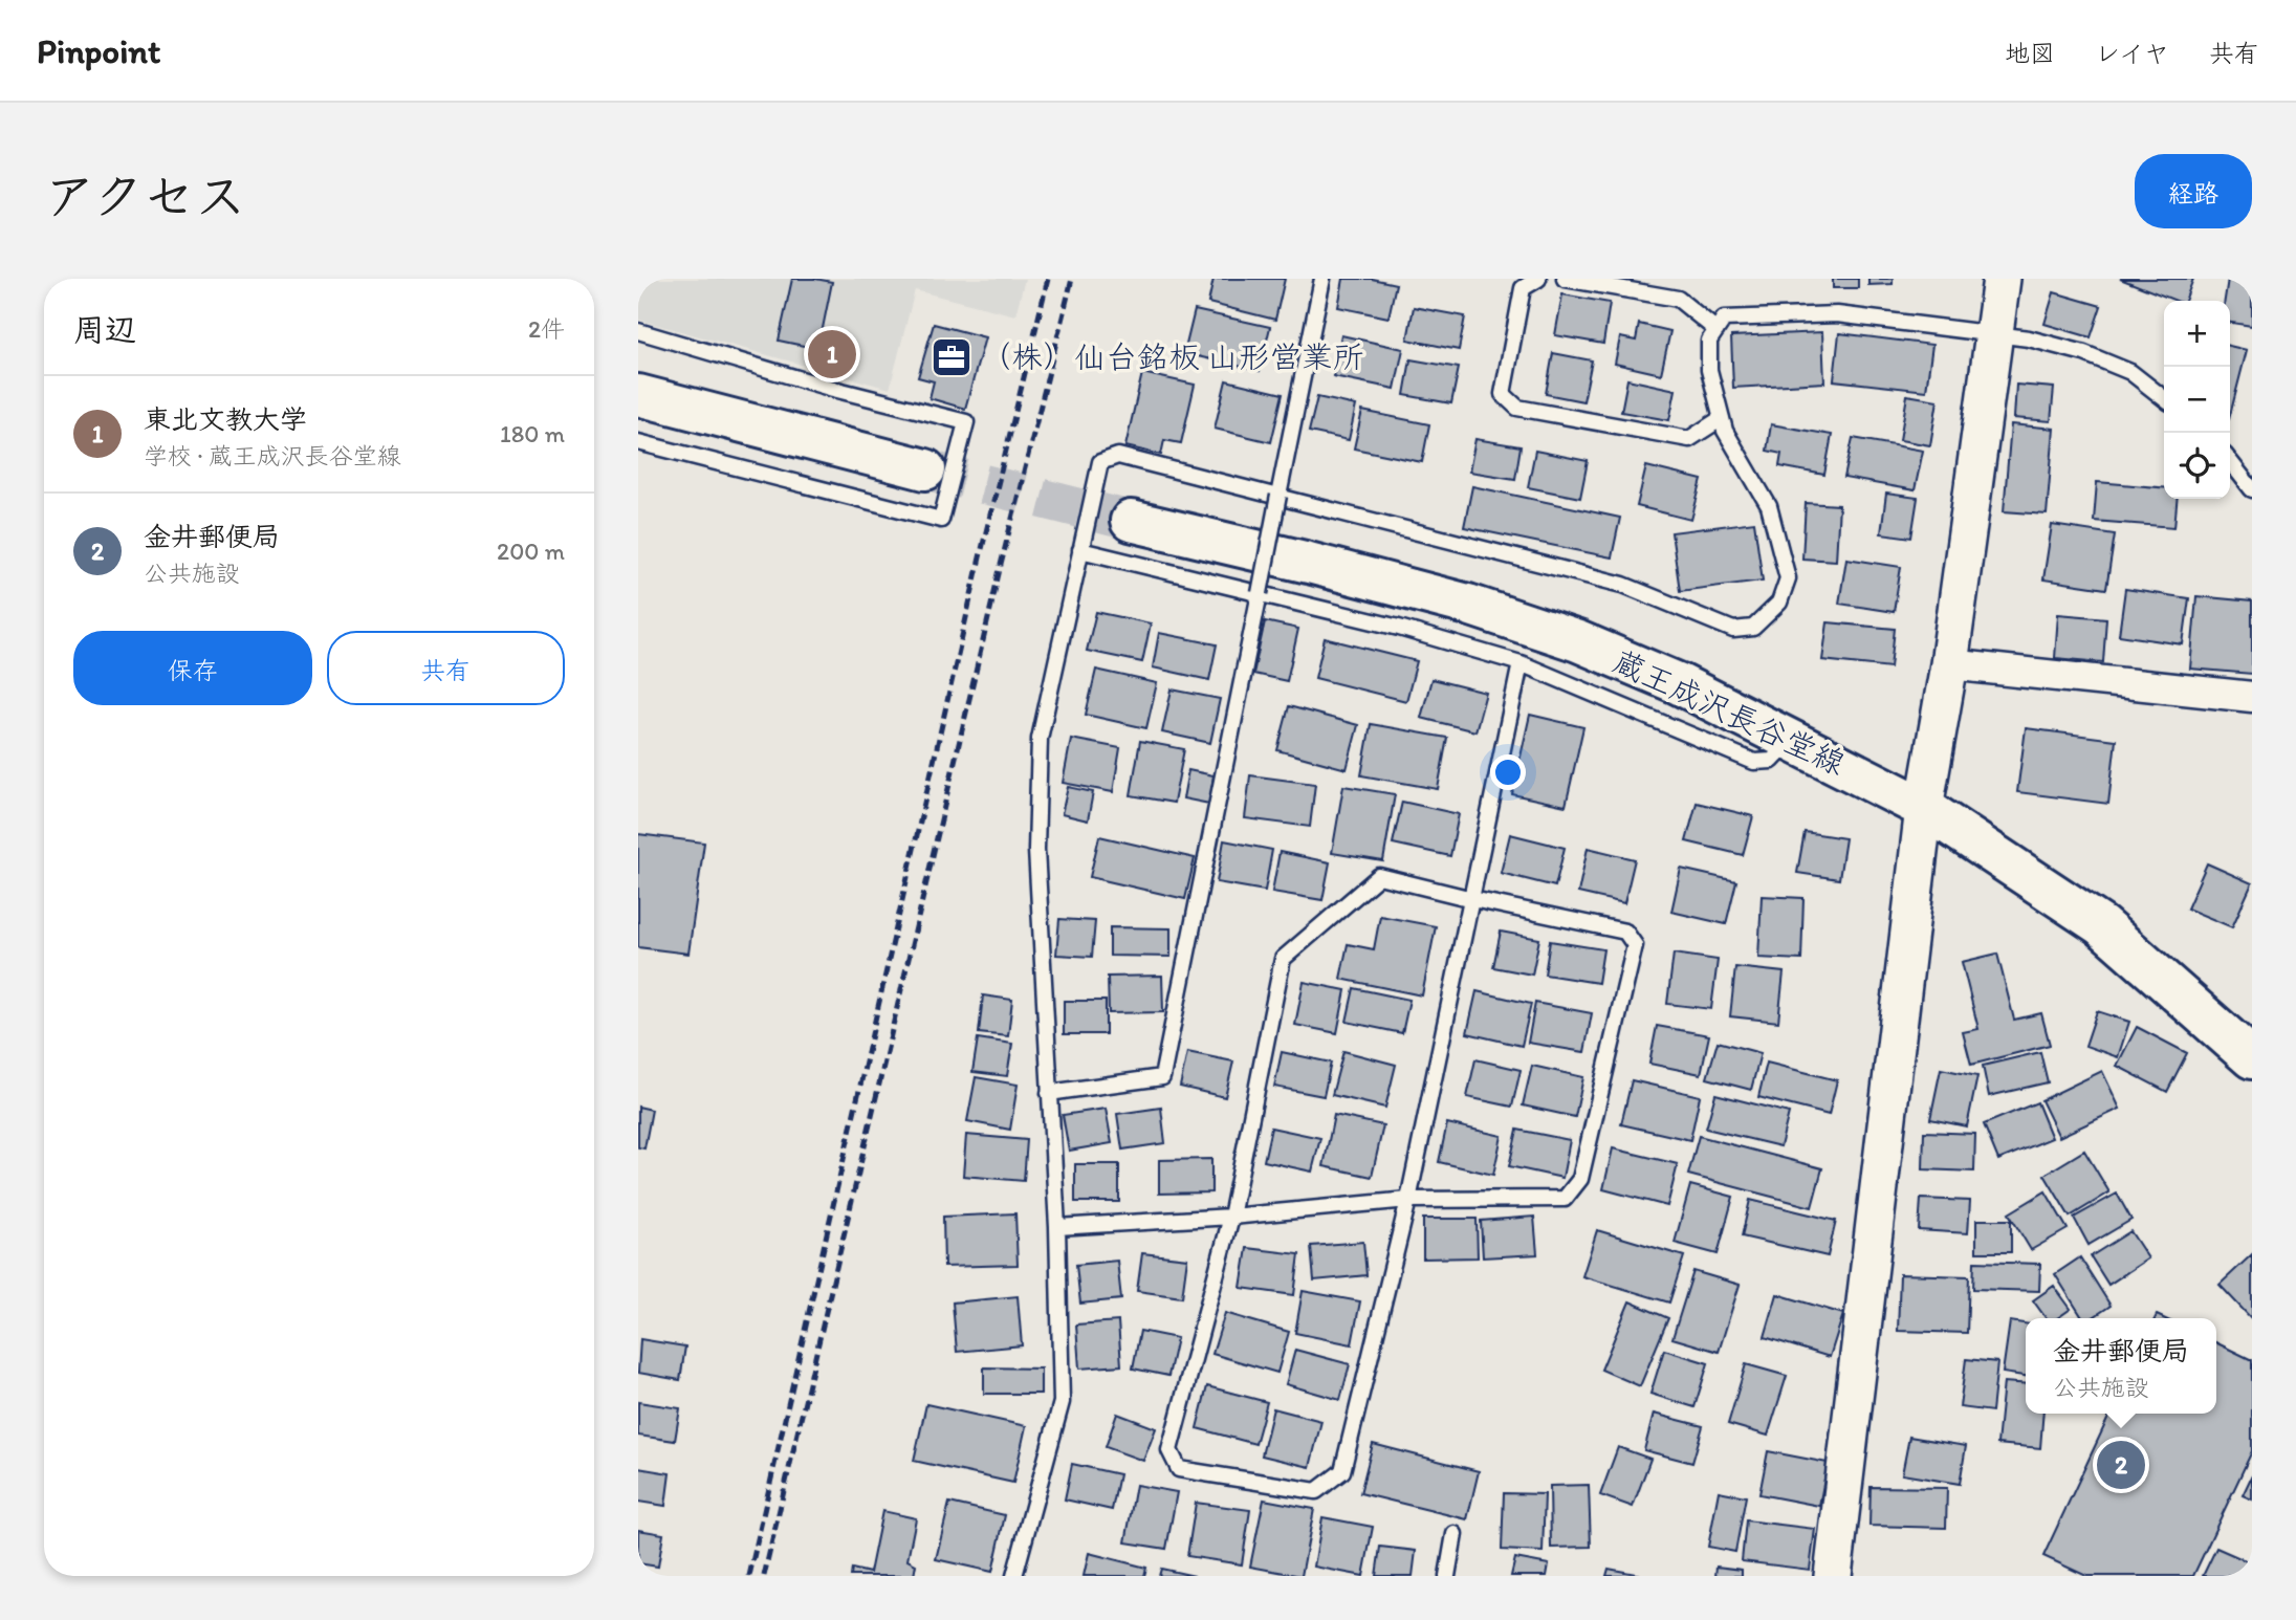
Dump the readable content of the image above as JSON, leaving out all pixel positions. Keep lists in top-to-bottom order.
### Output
{
  "streets": {
    "main road": ["蔵王成沢長谷堂線"]
  },
  "places": {
    "office": ["（株）仙台銘板 山形営業所"]
  },
  "page": {
    "header": "Pinpoint",
    "nav": ["地図", "レイヤ", "共有"],
    "title": "アクセス",
    "buttons": [
      "経路",
      ["保存", "共有"]
    ],
    "heading": ["周辺", "2件"],
    "map_buttons": ["+", "−"],
    "pins": ["1", "2"],
    "list": [
      {
        "mark": "1",
        "name": "東北文教大学",
        "note": "学校 · 蔵王成沢長谷堂線",
        "value": "180 m"
      },
      {
        "mark": "2",
        "name": "金井郵便局",
        "note": "公共施設",
        "value": "200 m"
      }
    ],
    "popup": ["金井郵便局", "公共施設"]
  }
}
